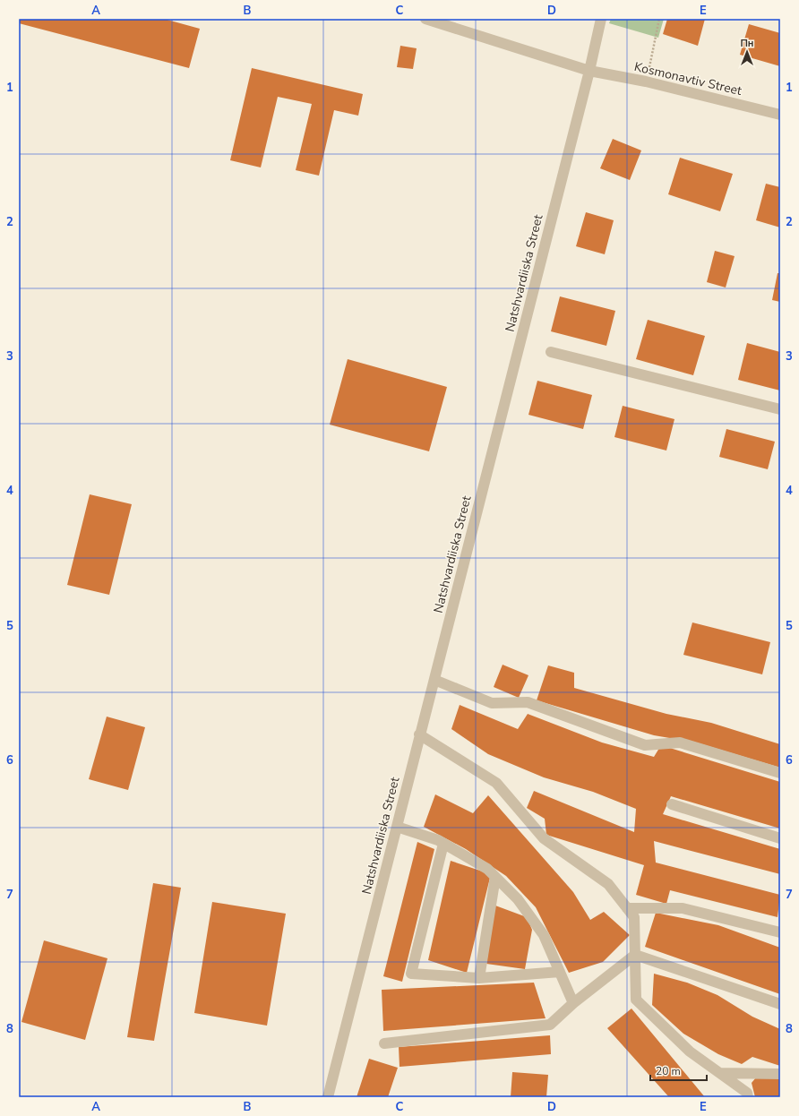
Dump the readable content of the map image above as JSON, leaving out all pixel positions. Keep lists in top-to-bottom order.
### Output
{
  "streets": {
    "street": ["Kosmonavtiv Street", "Natshvardiiska Street"]
  },
  "crossings": [
    ["Kosmonavtiv Street", "Natshvardiiska Street"]
  ],
  "scale_bar": "20 m",
  "north": "top",
  "grid": {
    "columns": [
      "A",
      "B",
      "C",
      "D",
      "E"
    ],
    "rows": [
      "1",
      "2",
      "3",
      "4",
      "5",
      "6",
      "7",
      "8"
    ]
  }
}
